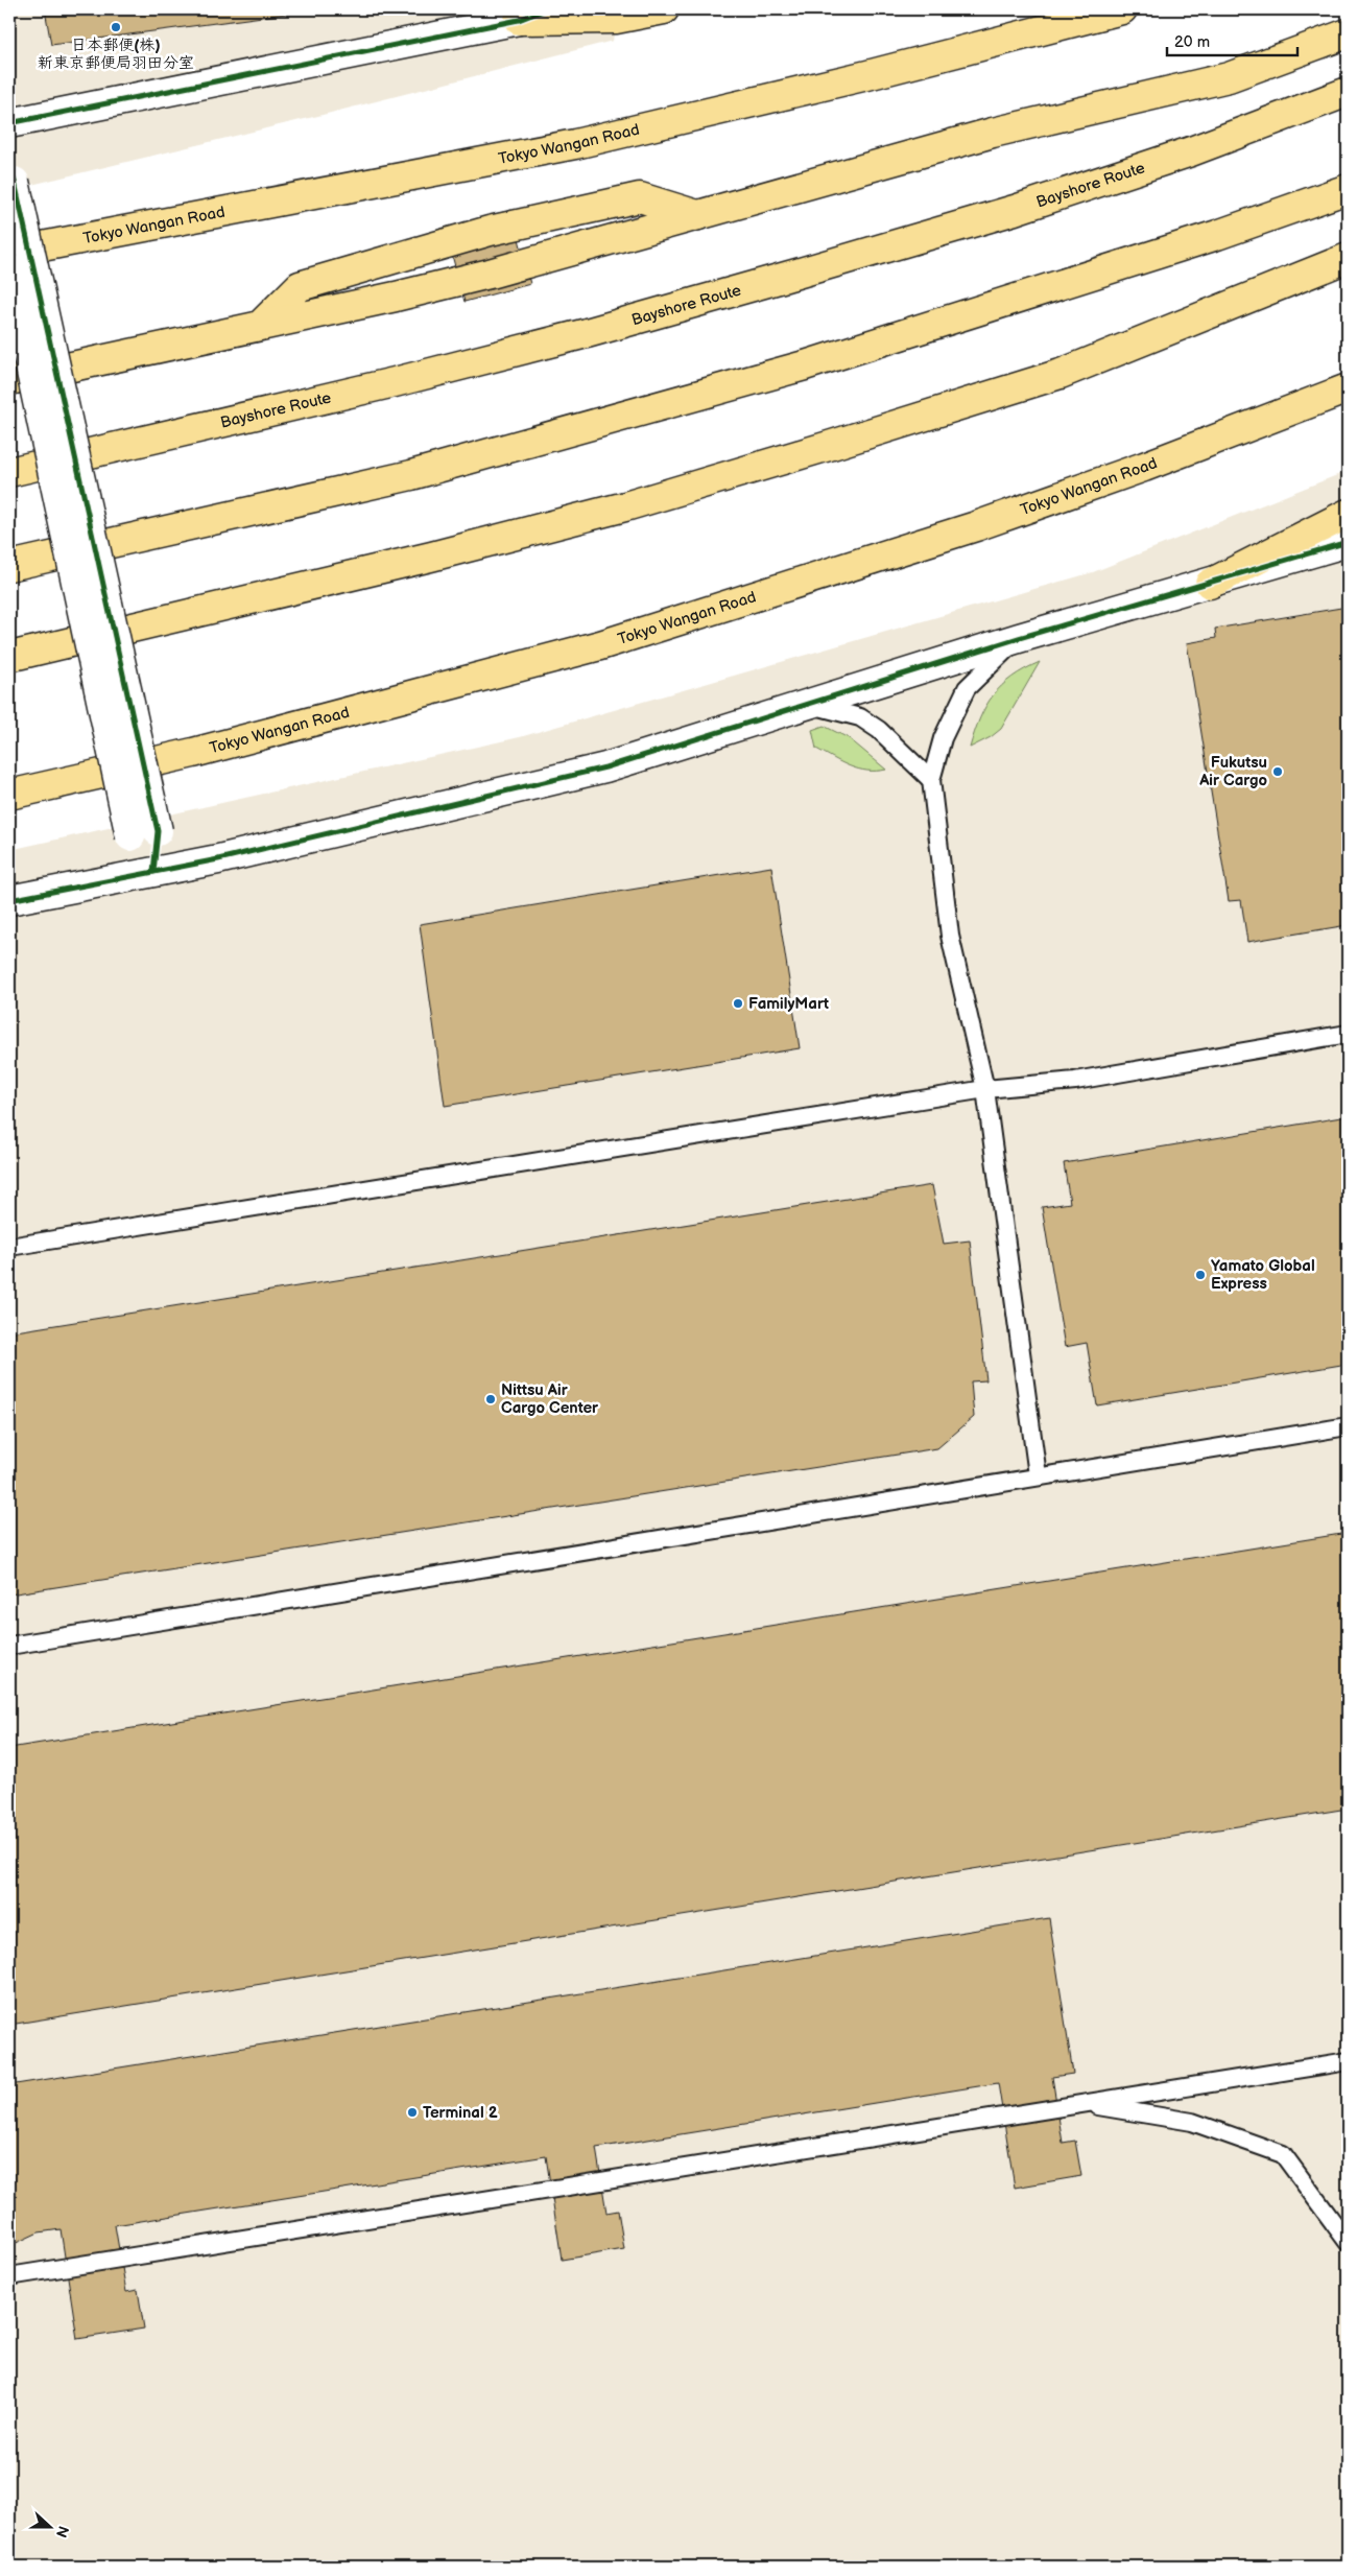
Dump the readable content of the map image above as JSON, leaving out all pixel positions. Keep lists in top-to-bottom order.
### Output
{
  "streets": {
    "highway": ["Tokyo Wangan Road", "Bayshore Route"]
  },
  "places": [
    "日本郵便(株) 新東京郵便局羽田分室",
    "Fukutsu Air Cargo",
    "FamilyMart",
    "Yamato Global Express",
    "Nittsu Air Cargo Center",
    "Terminal 2"
  ],
  "scale_bar": "20 m",
  "north": "right"
}
